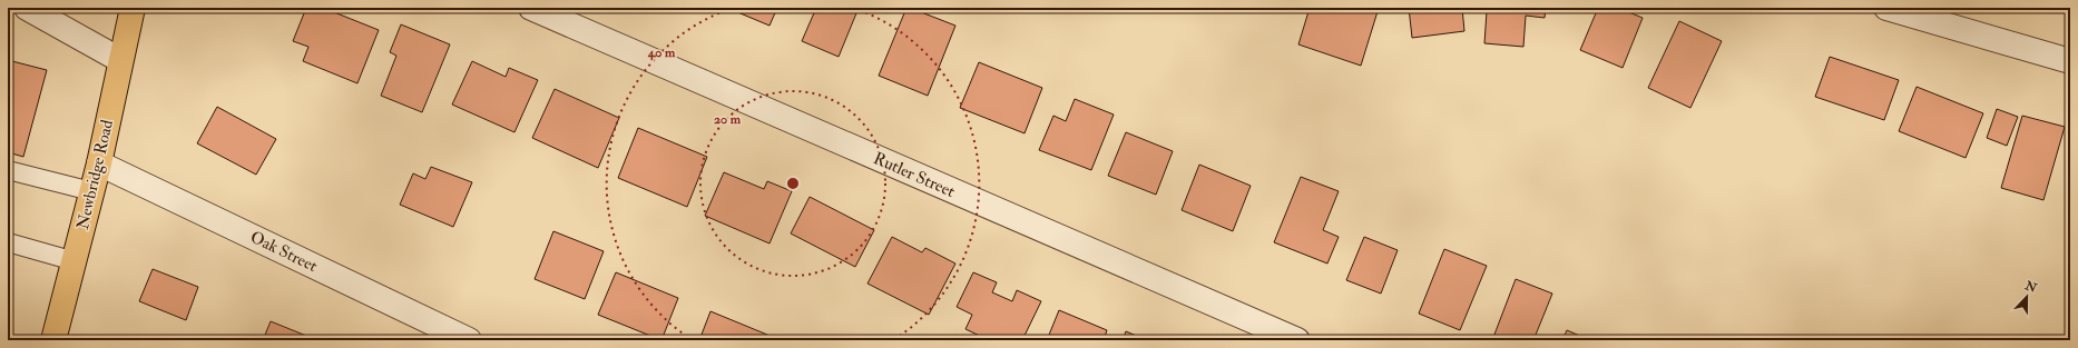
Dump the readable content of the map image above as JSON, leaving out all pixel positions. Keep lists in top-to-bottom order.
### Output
{
  "streets": {
    "main road": ["Newbridge Road"],
    "street": ["Rutler Street", "Oak Street"]
  },
  "crossings": [
    ["Newbridge Road", "Oak Street"]
  ],
  "north": "top",
  "rings": ["40 m", "20 m"]
}
